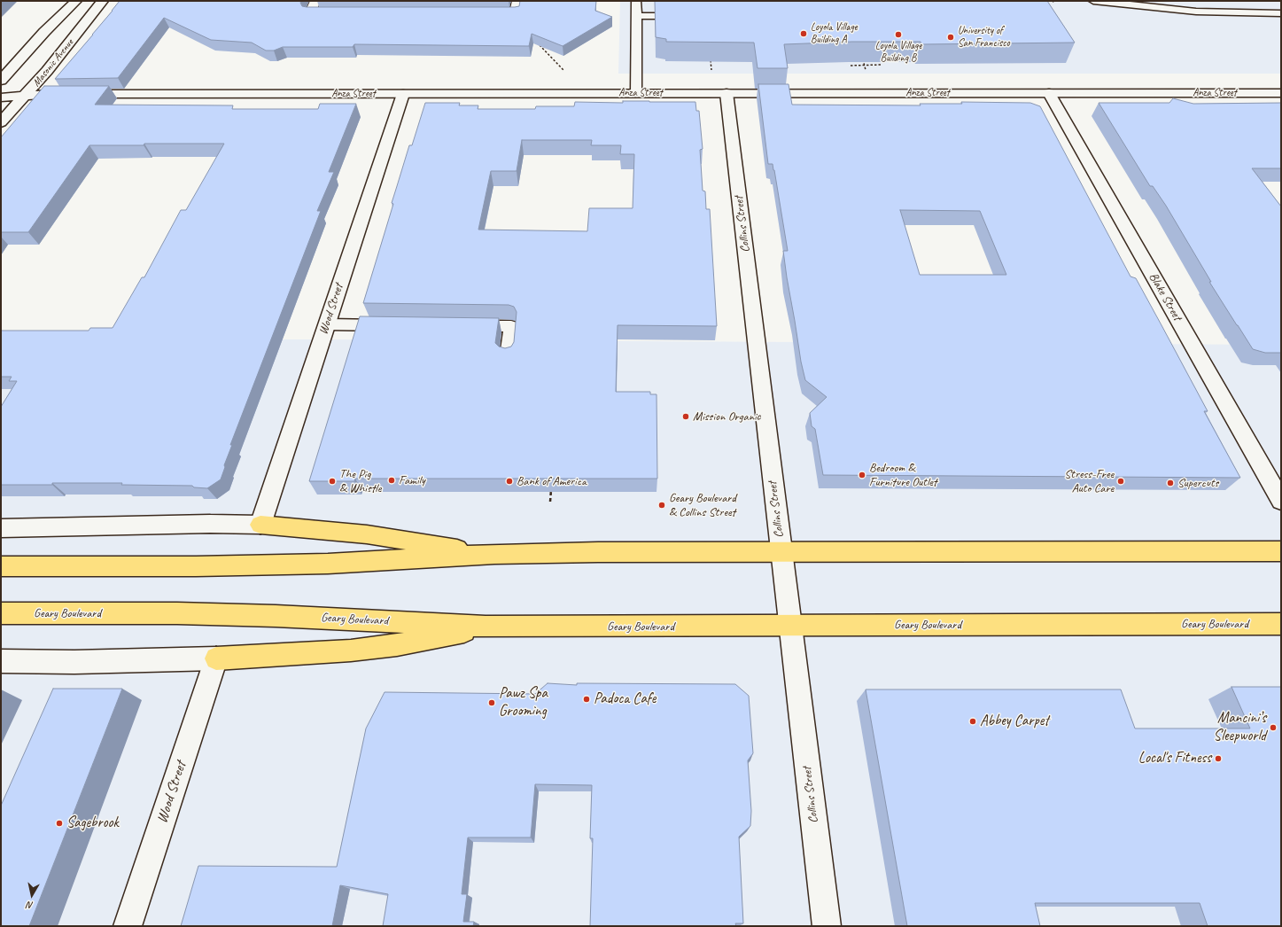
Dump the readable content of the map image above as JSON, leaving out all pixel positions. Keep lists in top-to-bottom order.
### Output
{
  "streets": {
    "main road": ["Geary Boulevard"],
    "street": [
      "Masonic Avenue",
      "Anza Street",
      "Collins Street",
      "Blake Street",
      "Wood Street"
    ]
  },
  "crossings": [
    ["Masonic Avenue", "Anza Street"],
    ["Anza Street", "Collins Street"],
    ["Anza Street", "Blake Street"],
    ["Anza Street", "Wood Street"],
    ["Collins Street", "Geary Boulevard"]
  ],
  "places": [
    "Loyola Village Building A",
    "Loyola Village Building B",
    "University of San Francisco",
    "Mission Organic",
    "Bedroom & Furniture Outlet",
    "Family",
    "The Pig & Whistle",
    "Bank of America",
    "Stress-Free Auto Care",
    "Supercuts",
    "Geary Boulevard & Collins Street",
    "Padoca Cafe",
    "Pawz Spa Grooming",
    "Abbey Carpet",
    "Mancini’s Sleepworld",
    "Local's Fitness",
    "Sagebrook"
  ],
  "north": "bottom"
}
